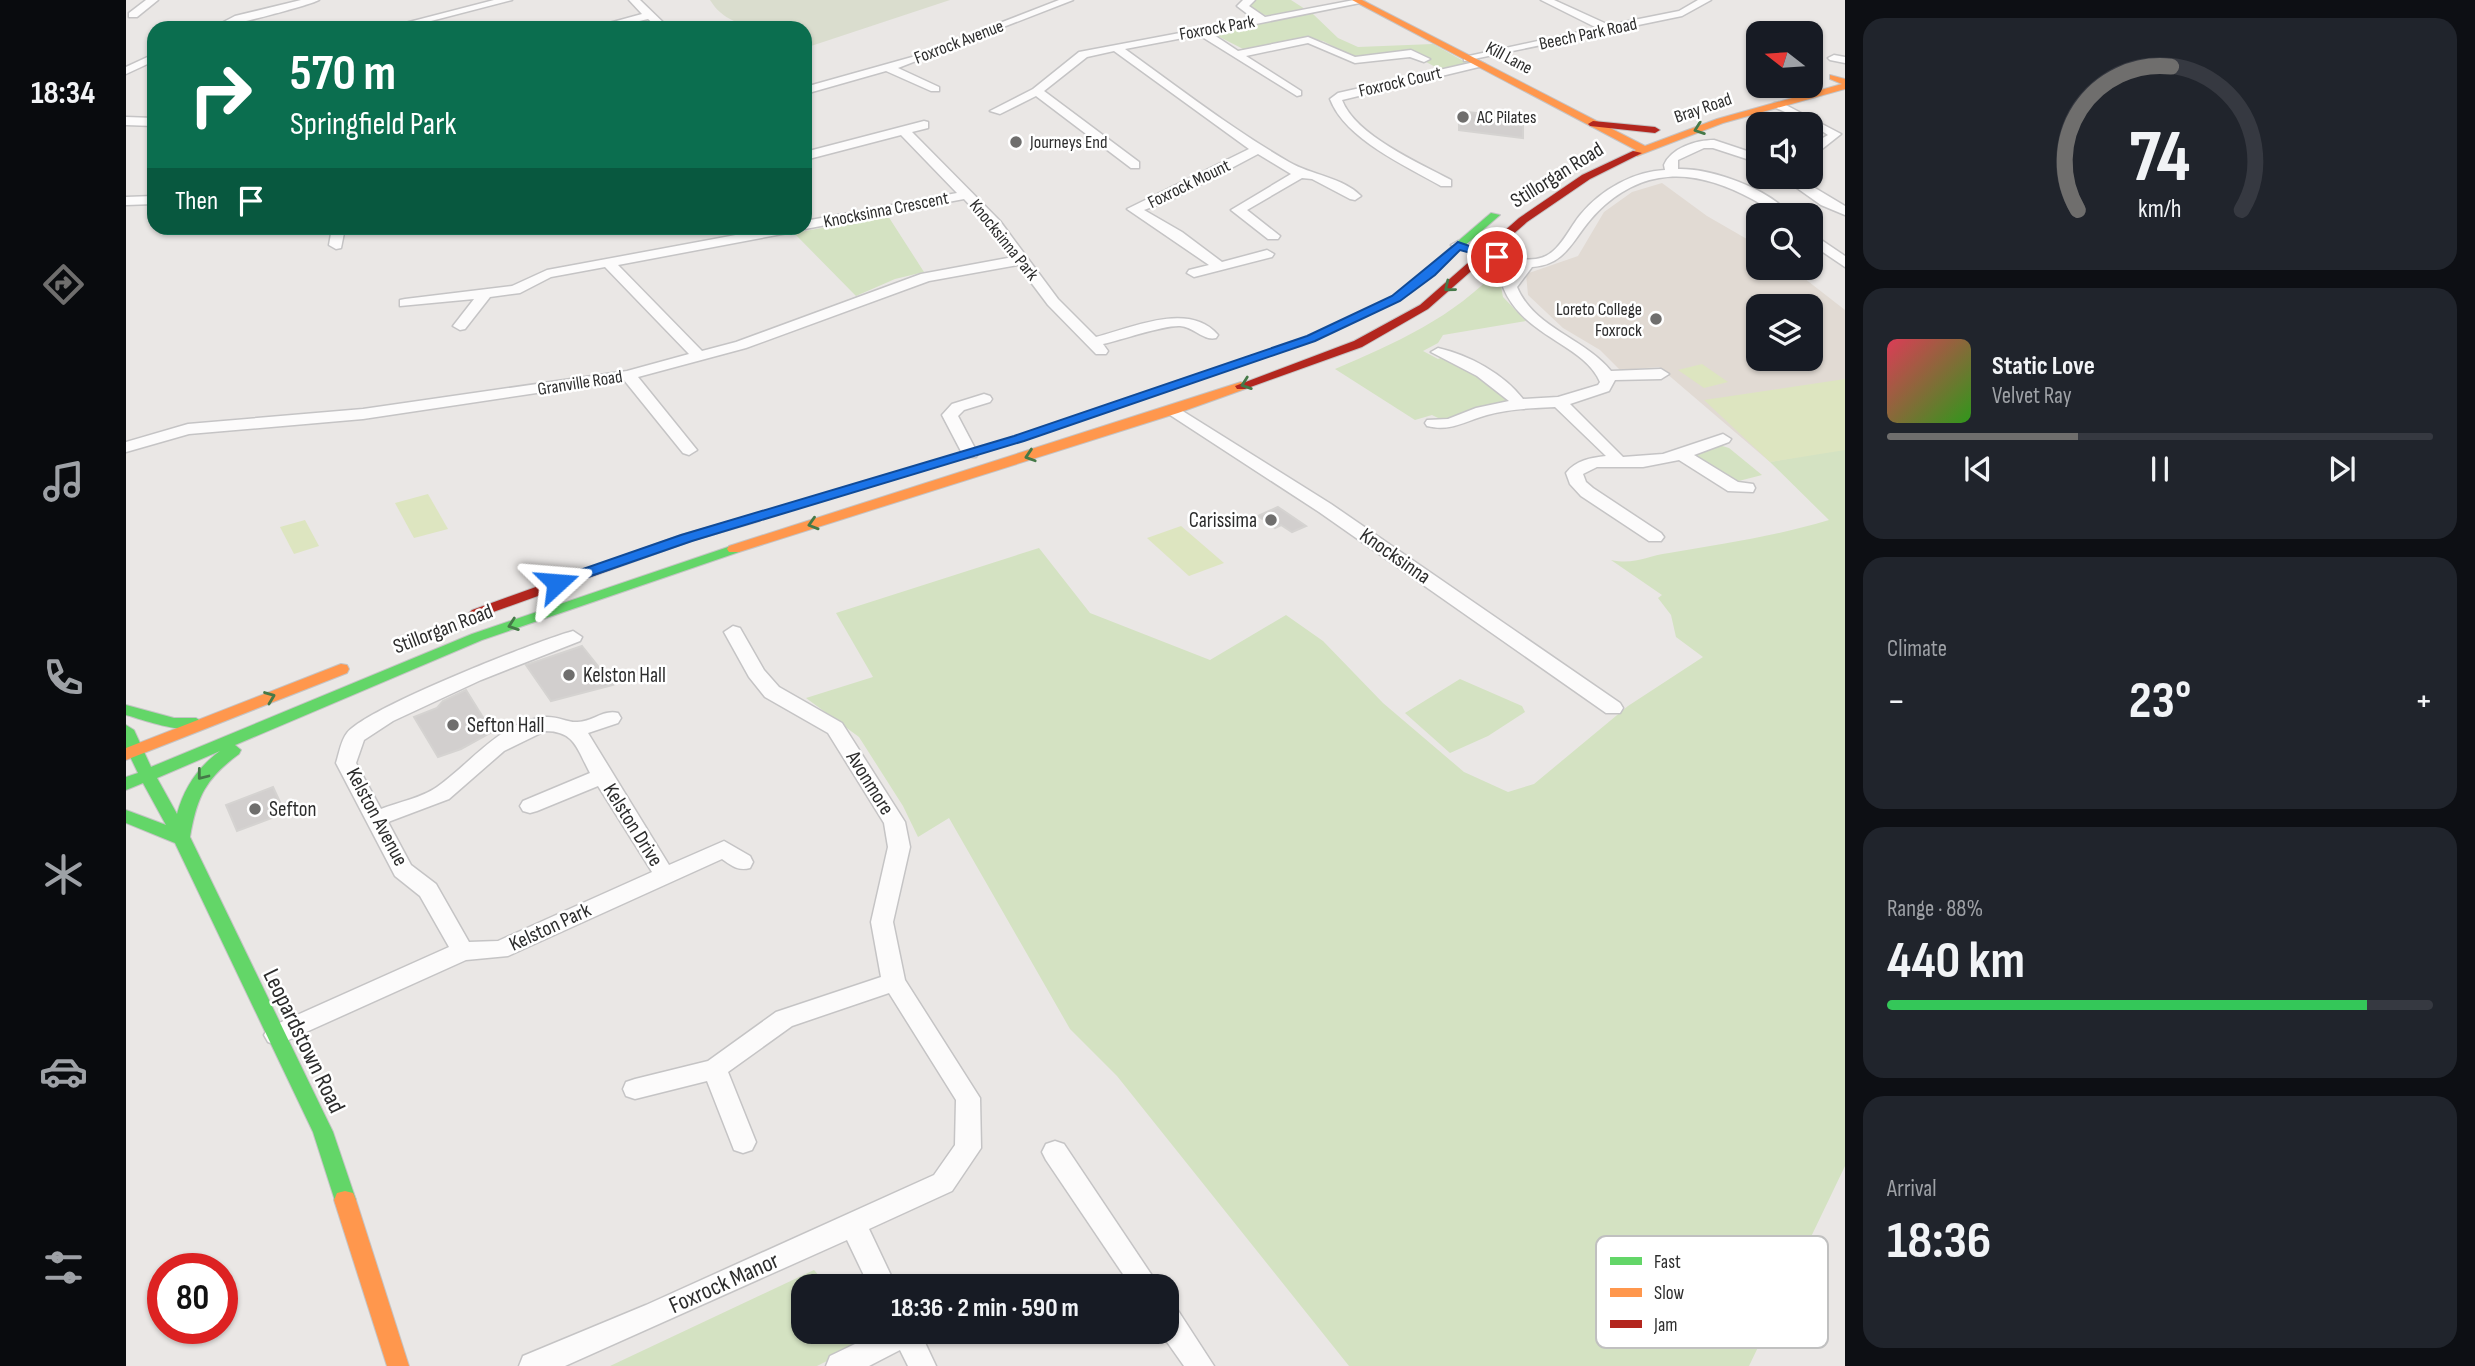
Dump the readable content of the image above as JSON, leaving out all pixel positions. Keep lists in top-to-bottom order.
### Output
{
  "streets": {
    "main road": [
      "Kill Lane",
      "Bray Road",
      "Stillorgan Road",
      "Leopardstown Road"
    ],
    "street": [
      "Foxrock Park",
      "Beech Park Road",
      "Foxrock Avenue",
      "Foxrock Court",
      "Foxrock Mount",
      "Knocksinna Crescent",
      "Knocksinna Park",
      "Granville Road",
      "Knocksinna",
      "Avonmore",
      "Kelston Avenue",
      "Kelston Drive",
      "Kelston Park",
      "Foxrock Manor"
    ]
  },
  "crossings": [
    ["Foxrock Park", "Kill Lane"],
    ["Beech Park Road", "Kill Lane"],
    ["Beech Park Road", "Foxrock Court"],
    ["Kill Lane", "Foxrock Court"],
    ["Kill Lane", "Bray Road"],
    ["Kill Lane", "Stillorgan Road"],
    ["Bray Road", "Stillorgan Road"],
    ["Stillorgan Road", "Knocksinna"],
    ["Stillorgan Road", "Leopardstown Road"],
    ["Knocksinna Crescent", "Knocksinna Park"],
    ["Knocksinna Park", "Granville Road"],
    ["Avonmore", "Foxrock Manor"],
    ["Kelston Avenue", "Kelston Park"],
    ["Kelston Drive", "Kelston Park"],
    ["Kelston Park", "Leopardstown Road"]
  ],
  "places": [
    "AC Pilates",
    "Journeys End",
    "Loreto College Foxrock",
    "Carissima",
    "Kelston Hall",
    "Sefton Hall",
    "Sefton"
  ],
  "legend": ["Fast", "Slow", "Jam"],
  "north": "left",
  "page": {
    "tabs": "18:34",
    "turn": ["570 m", "Springfield Park"],
    "then": "Then",
    "song": ["Static Love", "Velvet Ray"],
    "tile": [
      "Climate",
      ["Range · 88%", "440 km"],
      ["Arrival", "18:36"]
    ],
    "heat": ["−", "23°", "+"],
    "limit": "80",
    "trip": "18:36 · 2 min · 590 m",
    "gauge": ["74", "km/h"]
  }
}
